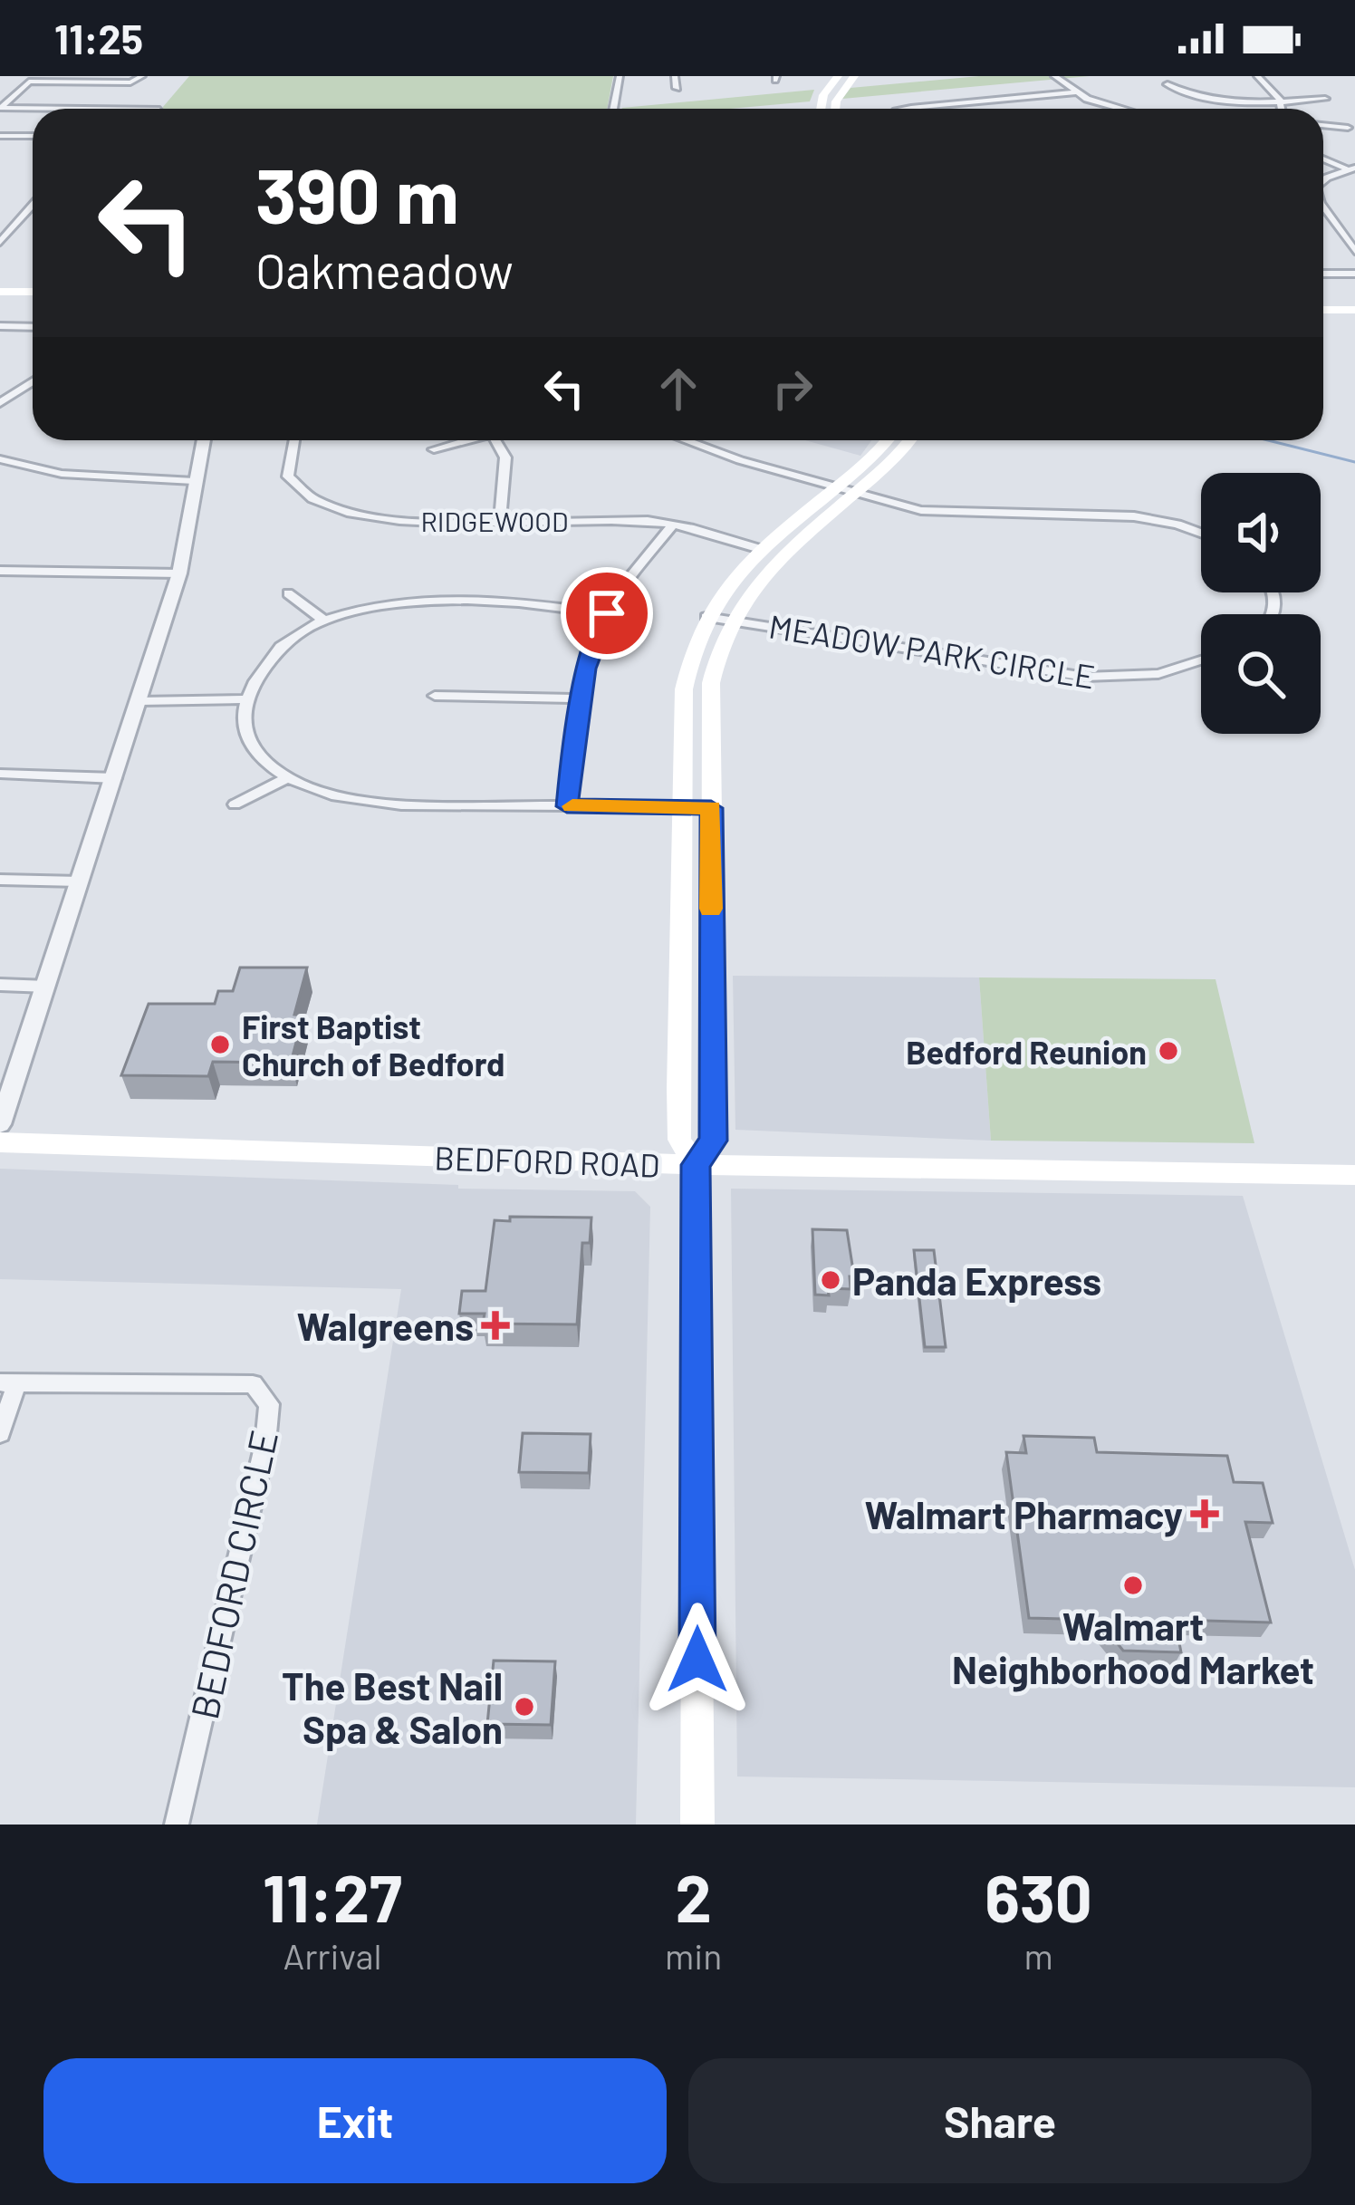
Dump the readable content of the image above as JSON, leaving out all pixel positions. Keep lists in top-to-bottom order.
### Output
{
  "streets": {
    "main road": ["BEDFORD ROAD"],
    "street": ["RIDGEWOOD", "MEADOW PARK CIRCLE", "BEDFORD CIRCLE"]
  },
  "places": {
    "other": [
      "First Baptist Church of Bedford",
      "Bedford Reunion",
      "Panda Express",
      "Walmart Neighborhood Market",
      "The Best Nail Spa & Salon"
    ],
    "health": ["Walgreens", "Walmart Pharmacy"]
  },
  "page": {
    "status": "11:25",
    "turn": ["390 m", "Oakmeadow"],
    "eta": [
      "11:27",
      "Arrival",
      "2",
      "min",
      "630",
      "m"
    ],
    "buttons": ["Exit", "Share"]
  }
}
